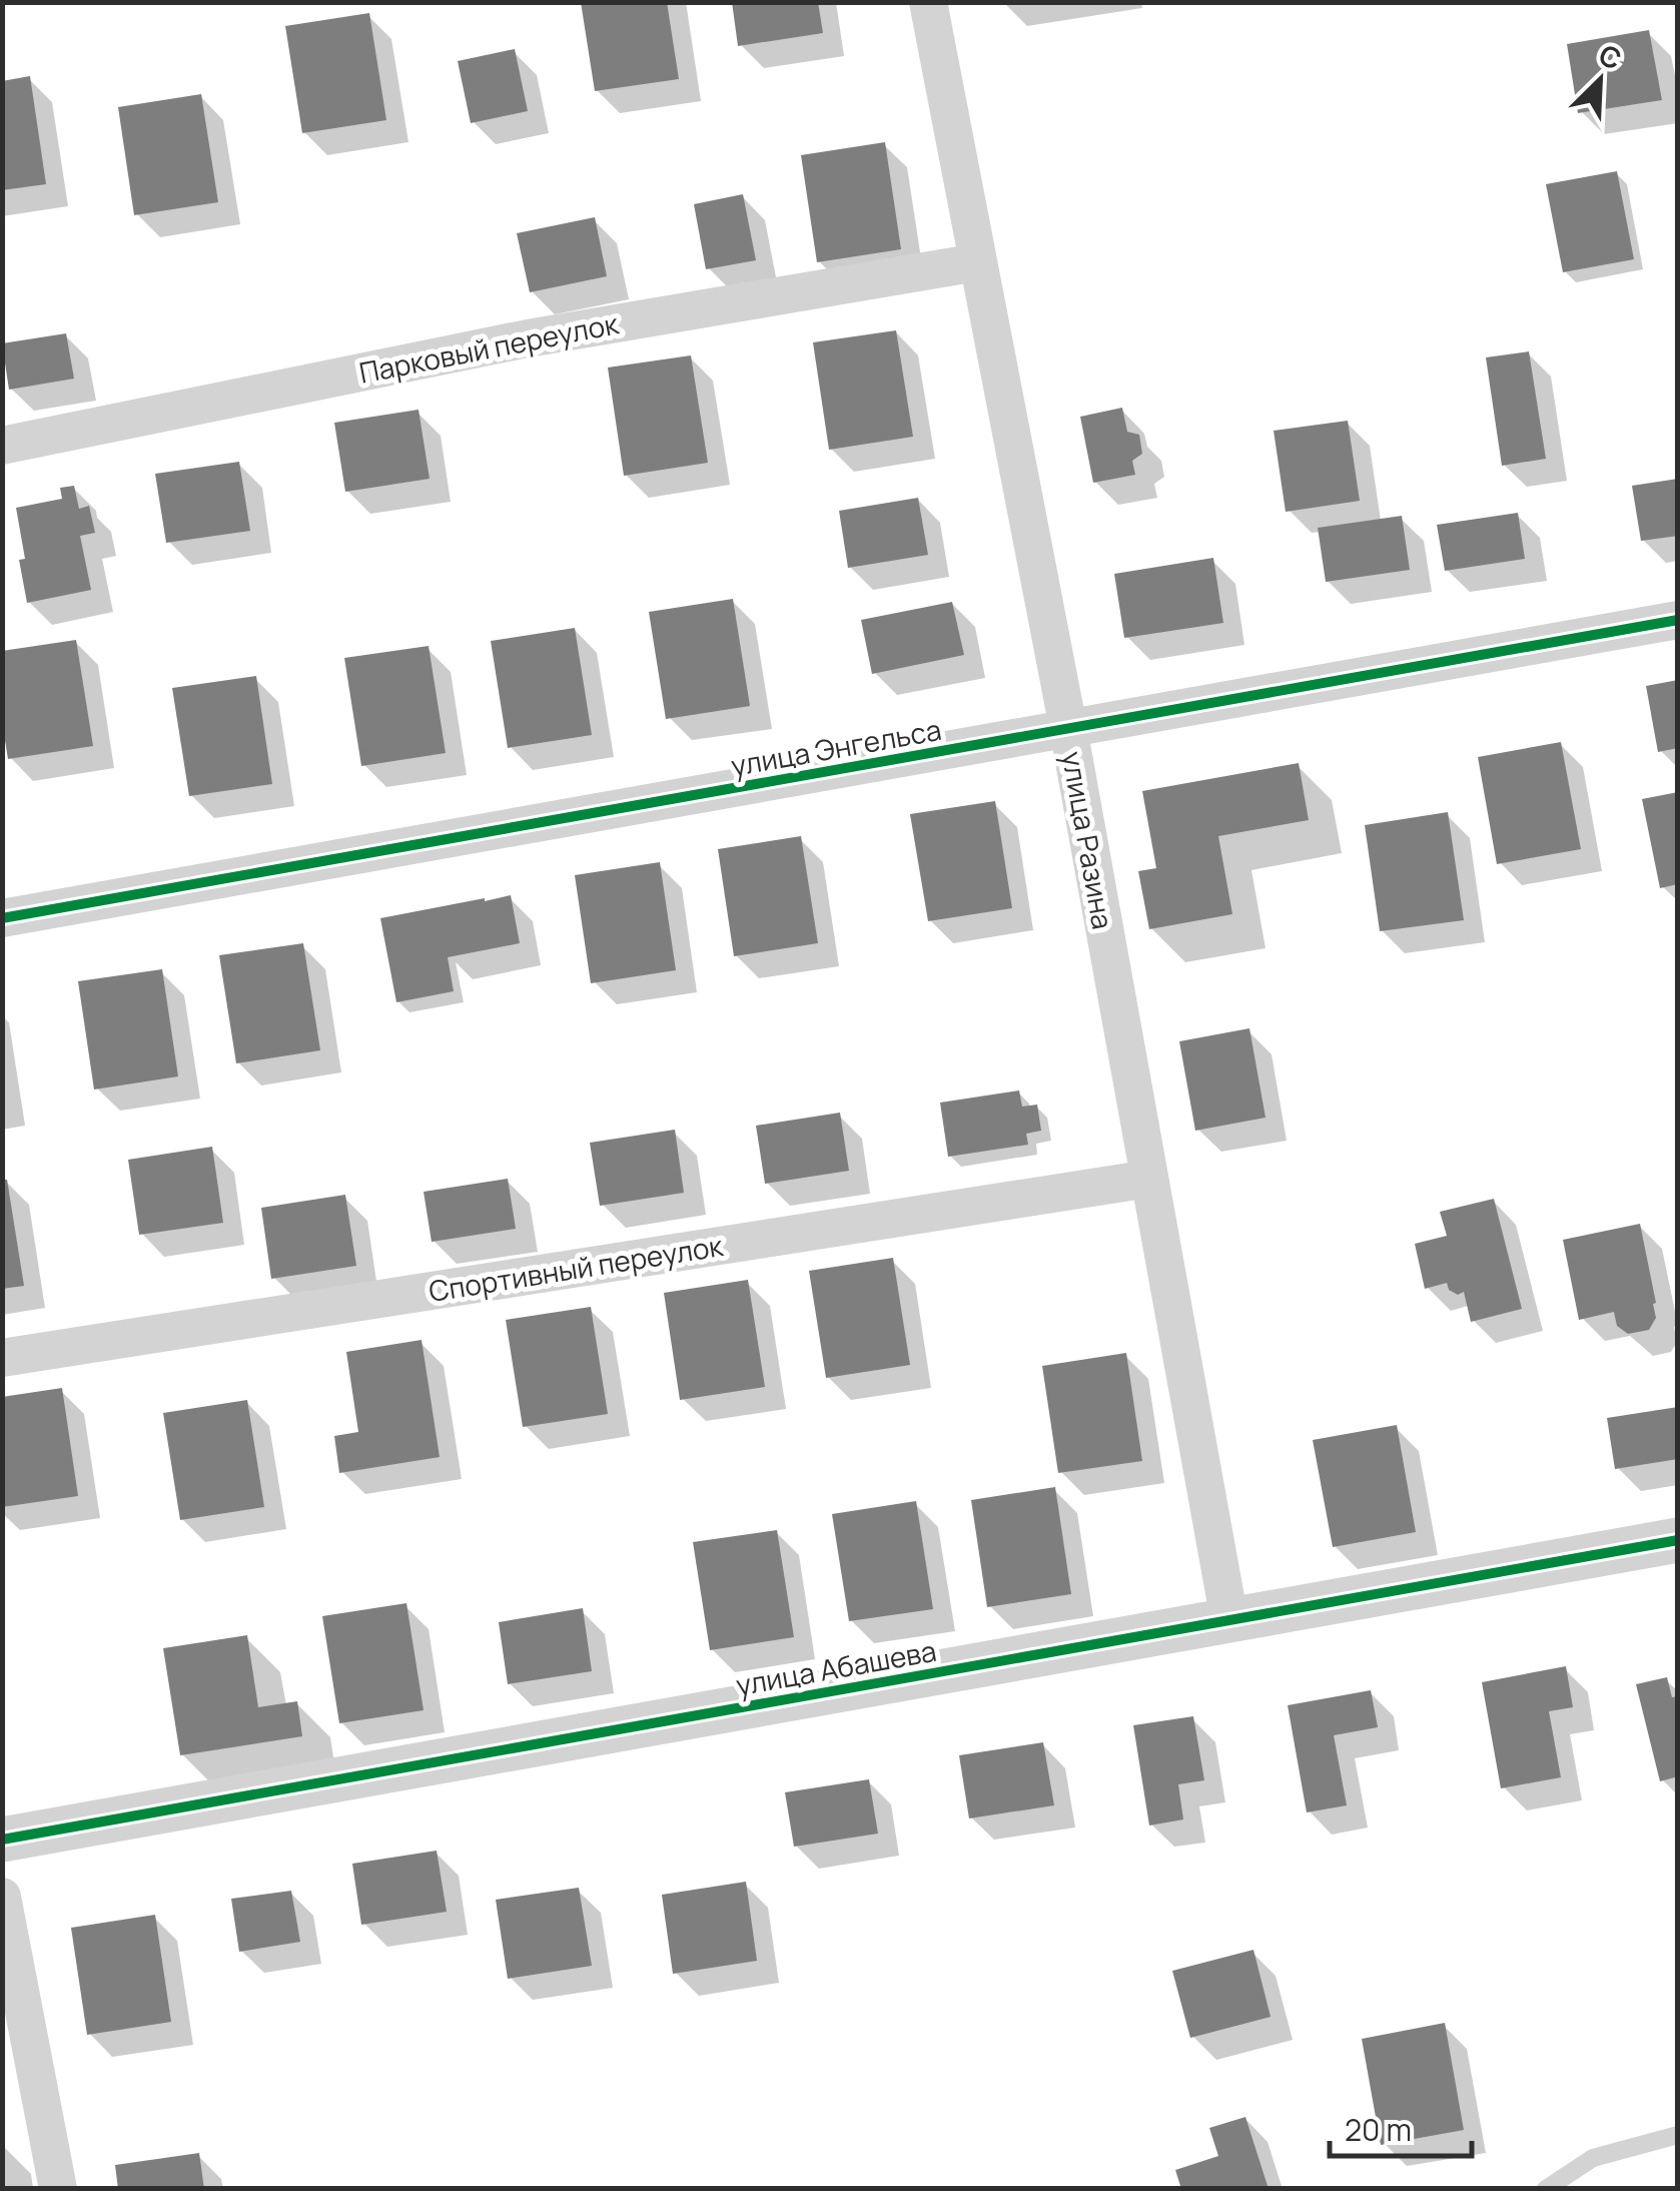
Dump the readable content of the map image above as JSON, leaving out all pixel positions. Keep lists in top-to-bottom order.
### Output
{
  "streets": {
    "street": [
      "Парковый переулок",
      "улица Энгельса",
      "улица Разина",
      "Спортивный переулок",
      "улица Абашева"
    ]
  },
  "crossings": [
    ["Парковый переулок", "улица Разина"],
    ["улица Энгельса", "улица Разина"],
    ["улица Разина", "Спортивный переулок"],
    ["улица Разина", "улица Абашева"]
  ],
  "scale_bar": "20 m",
  "north": "top right"
}
